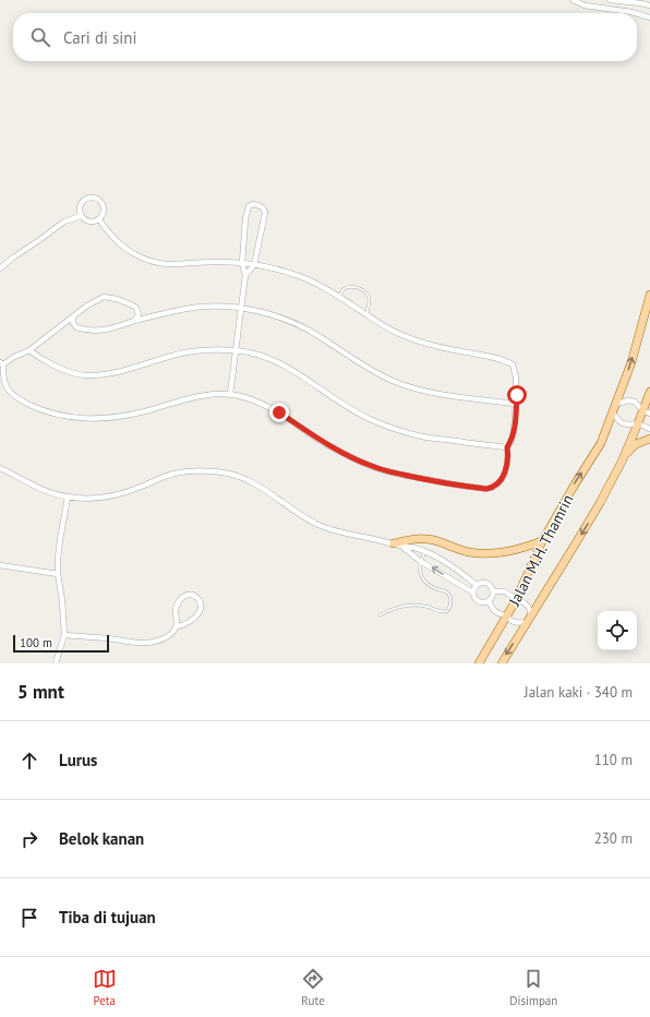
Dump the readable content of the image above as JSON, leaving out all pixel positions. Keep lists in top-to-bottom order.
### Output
{
  "streets": {
    "main road": ["Jalan M.H. Thamrin"]
  },
  "scale_bar": "100 m",
  "page": {
    "search": "Cari di sini",
    "scale": "100 m",
    "heading": ["5 mnt", "Jalan kaki · 340 m"],
    "list": [
      ["Lurus", "110 m"],
      ["Belok kanan", "230 m"],
      "Tiba di tujuan"
    ],
    "nav": ["Peta", "Rute", "Disimpan"]
  }
}
